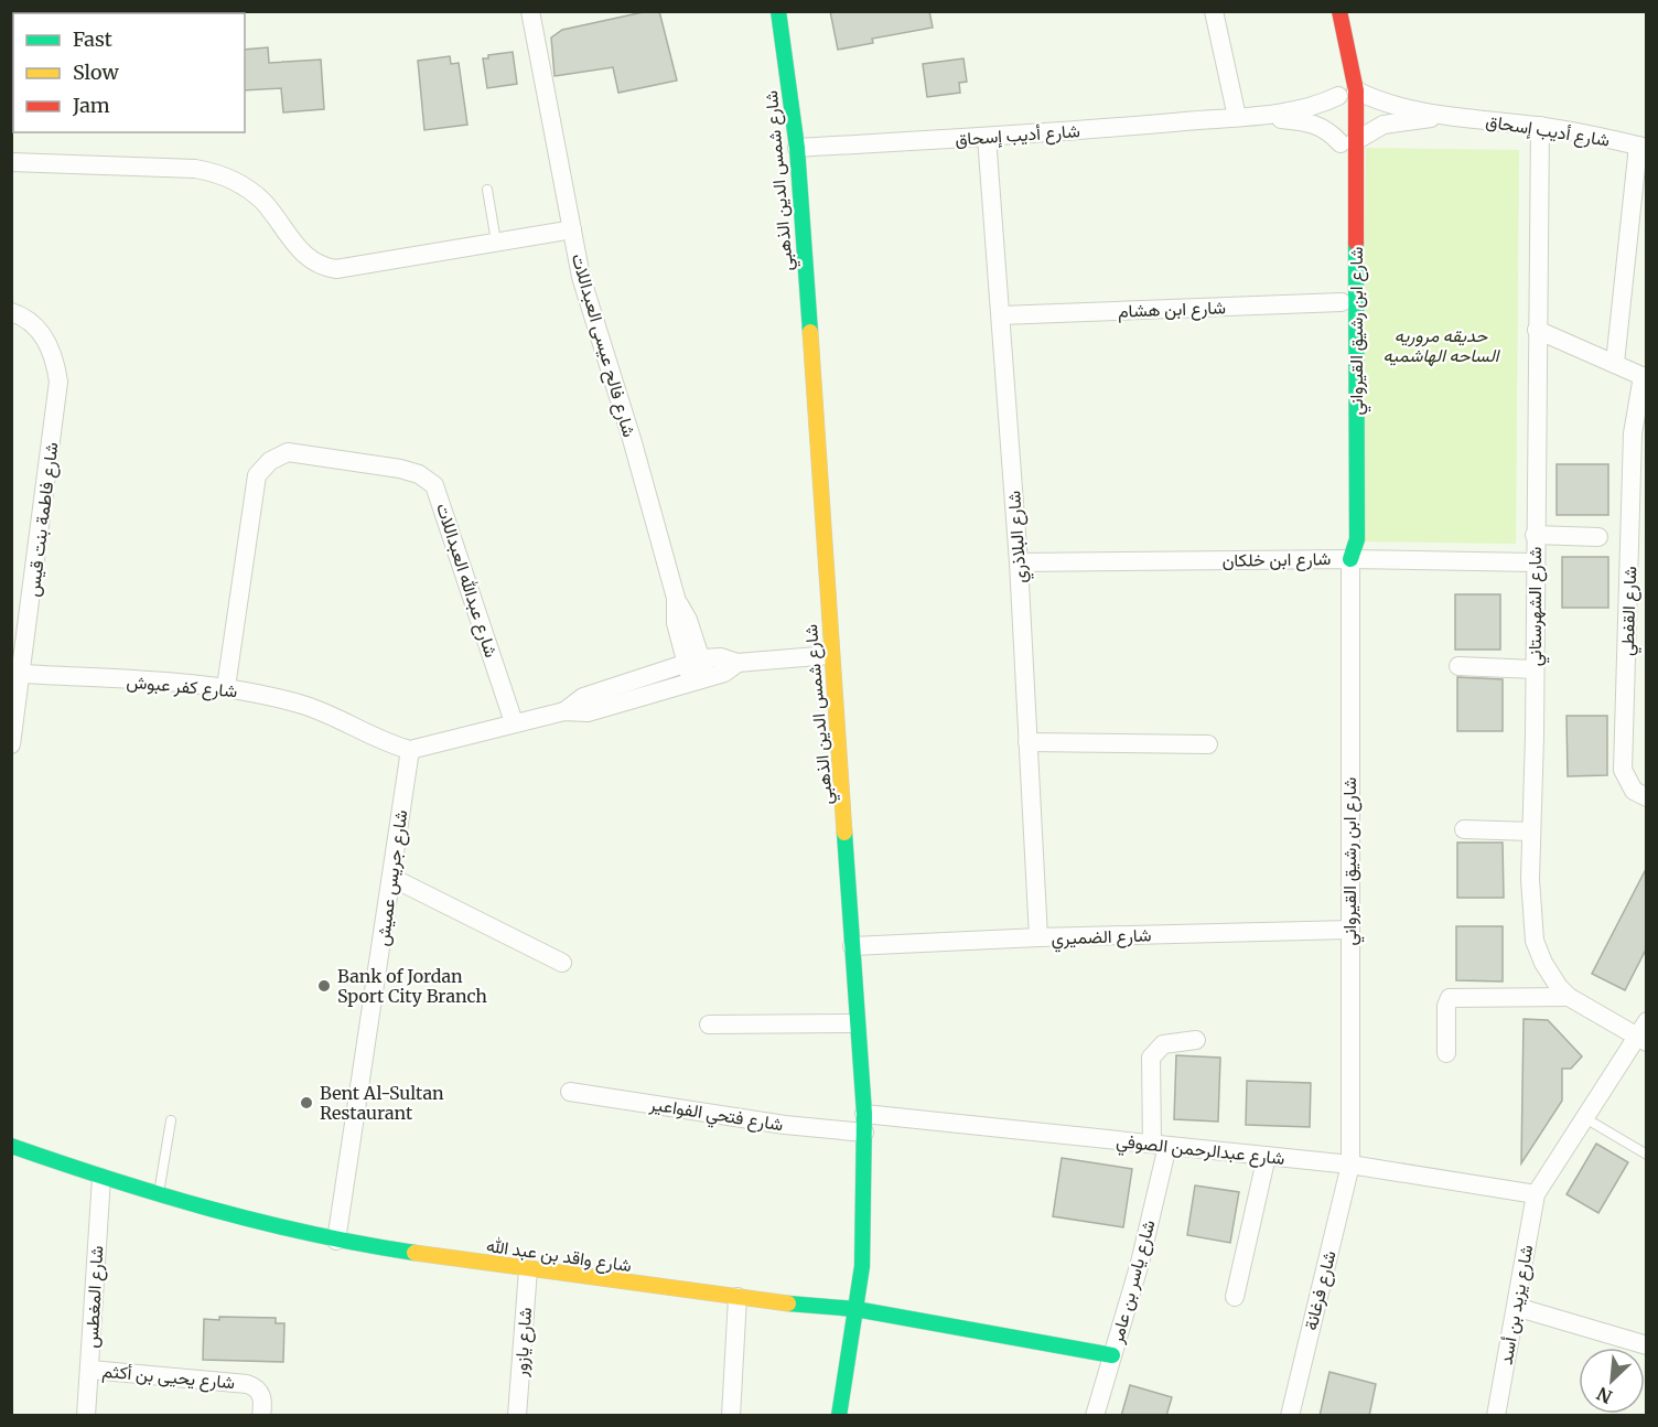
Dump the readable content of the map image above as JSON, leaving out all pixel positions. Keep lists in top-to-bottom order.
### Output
{
  "streets": {
    "street": [
      "شارع أديب إسحاق",
      "شارع شمس الدين الذهبي",
      "شارع ابن هشام",
      "شارع ابن رشيق القيرواني",
      "شارع فالح عيسى العبداللات",
      "شارع فاطمة بنت قيس",
      "شارع البلاذري",
      "شارع ابن خلكان",
      "شارع عبدالله العبداللات",
      "شارع الشهرستاني",
      "شارع القفطي",
      "شارع كفر عبوش",
      "شارع جريس عميش",
      "شارع الضميري",
      "شارع فتحي الفواعير",
      "شارع عبدالرحمن الصوفي",
      "شارع واقد بن عبد الله",
      "شارع ياسر بن عامر",
      "شارع فرغانة",
      "شارع المغطس",
      "شارع يزيد بن أسد",
      "شارع يازور",
      "شارع يحيى بن أكثم"
    ]
  },
  "crossings": [
    ["شارع أديب إسحاق", "شارع شمس الدين الذهبي"],
    ["شارع أديب إسحاق", "شارع ابن رشيق القيرواني"],
    ["شارع أديب إسحاق", "شارع البلاذري"],
    ["شارع أديب إسحاق", "شارع الشهرستاني"],
    ["شارع شمس الدين الذهبي", "شارع الضميري"],
    ["شارع شمس الدين الذهبي", "شارع فتحي الفواعير"],
    ["شارع شمس الدين الذهبي", "شارع عبدالرحمن الصوفي"],
    ["شارع شمس الدين الذهبي", "شارع واقد بن عبد الله"],
    ["شارع ابن هشام", "شارع ابن رشيق القيرواني"],
    ["شارع ابن هشام", "شارع البلاذري"],
    ["شارع ابن رشيق القيرواني", "شارع ابن خلكان"],
    ["شارع ابن رشيق القيرواني", "شارع الضميري"],
    ["شارع ابن رشيق القيرواني", "شارع عبدالرحمن الصوفي"],
    ["شارع ابن رشيق القيرواني", "شارع فرغانة"],
    ["شارع فاطمة بنت قيس", "شارع كفر عبوش"],
    ["شارع البلاذري", "شارع ابن خلكان"],
    ["شارع البلاذري", "شارع الضميري"],
    ["شارع ابن خلكان", "شارع الشهرستاني"],
    ["شارع عبدالله العبداللات", "شارع كفر عبوش"],
    ["شارع كفر عبوش", "شارع جريس عميش"],
    ["شارع جريس عميش", "شارع واقد بن عبد الله"],
    ["شارع فتحي الفواعير", "شارع عبدالرحمن الصوفي"],
    ["شارع عبدالرحمن الصوفي", "شارع ياسر بن عامر"],
    ["شارع عبدالرحمن الصوفي", "شارع فرغانة"],
    ["شارع عبدالرحمن الصوفي", "شارع يزيد بن أسد"],
    ["شارع واقد بن عبد الله", "شارع ياسر بن عامر"],
    ["شارع واقد بن عبد الله", "شارع المغطس"],
    ["شارع واقد بن عبد الله", "شارع يازور"],
    ["شارع المغطس", "شارع يحيى بن أكثم"]
  ],
  "parks": ["حديقه مروريه الساحه الهاشميه"],
  "places": ["Bank of Jordan Sport City Branch", "Bent Al-Sultan Restaurant"],
  "legend": ["Fast", "Slow", "Jam"],
  "north": "bottom left"
}
